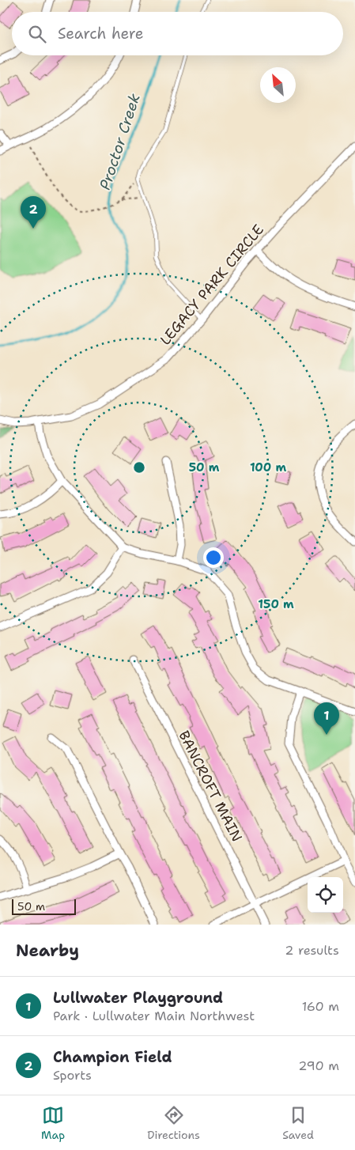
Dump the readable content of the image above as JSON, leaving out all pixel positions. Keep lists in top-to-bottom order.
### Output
{
  "streets": {
    "street": ["LEGACY PARK CIRCLE", "BANCROFT MAIN"]
  },
  "water": ["Proctor Creek"],
  "scale_bar": "50 m",
  "north": "top left",
  "page": {
    "search": "Search here",
    "pins": ["2", "1"],
    "scale": "50 m",
    "heading": ["Nearby", "2 results"],
    "list": [
      {
        "mark": "1",
        "name": "Lullwater Playground",
        "note": "Park · Lullwater Main Northwest",
        "value": "160 m"
      },
      {
        "mark": "2",
        "name": "Champion Field",
        "note": "Sports",
        "value": "290 m"
      }
    ],
    "nav": ["Map", "Directions", "Saved"]
  },
  "rings": ["50 m", "100 m", "150 m"]
}
